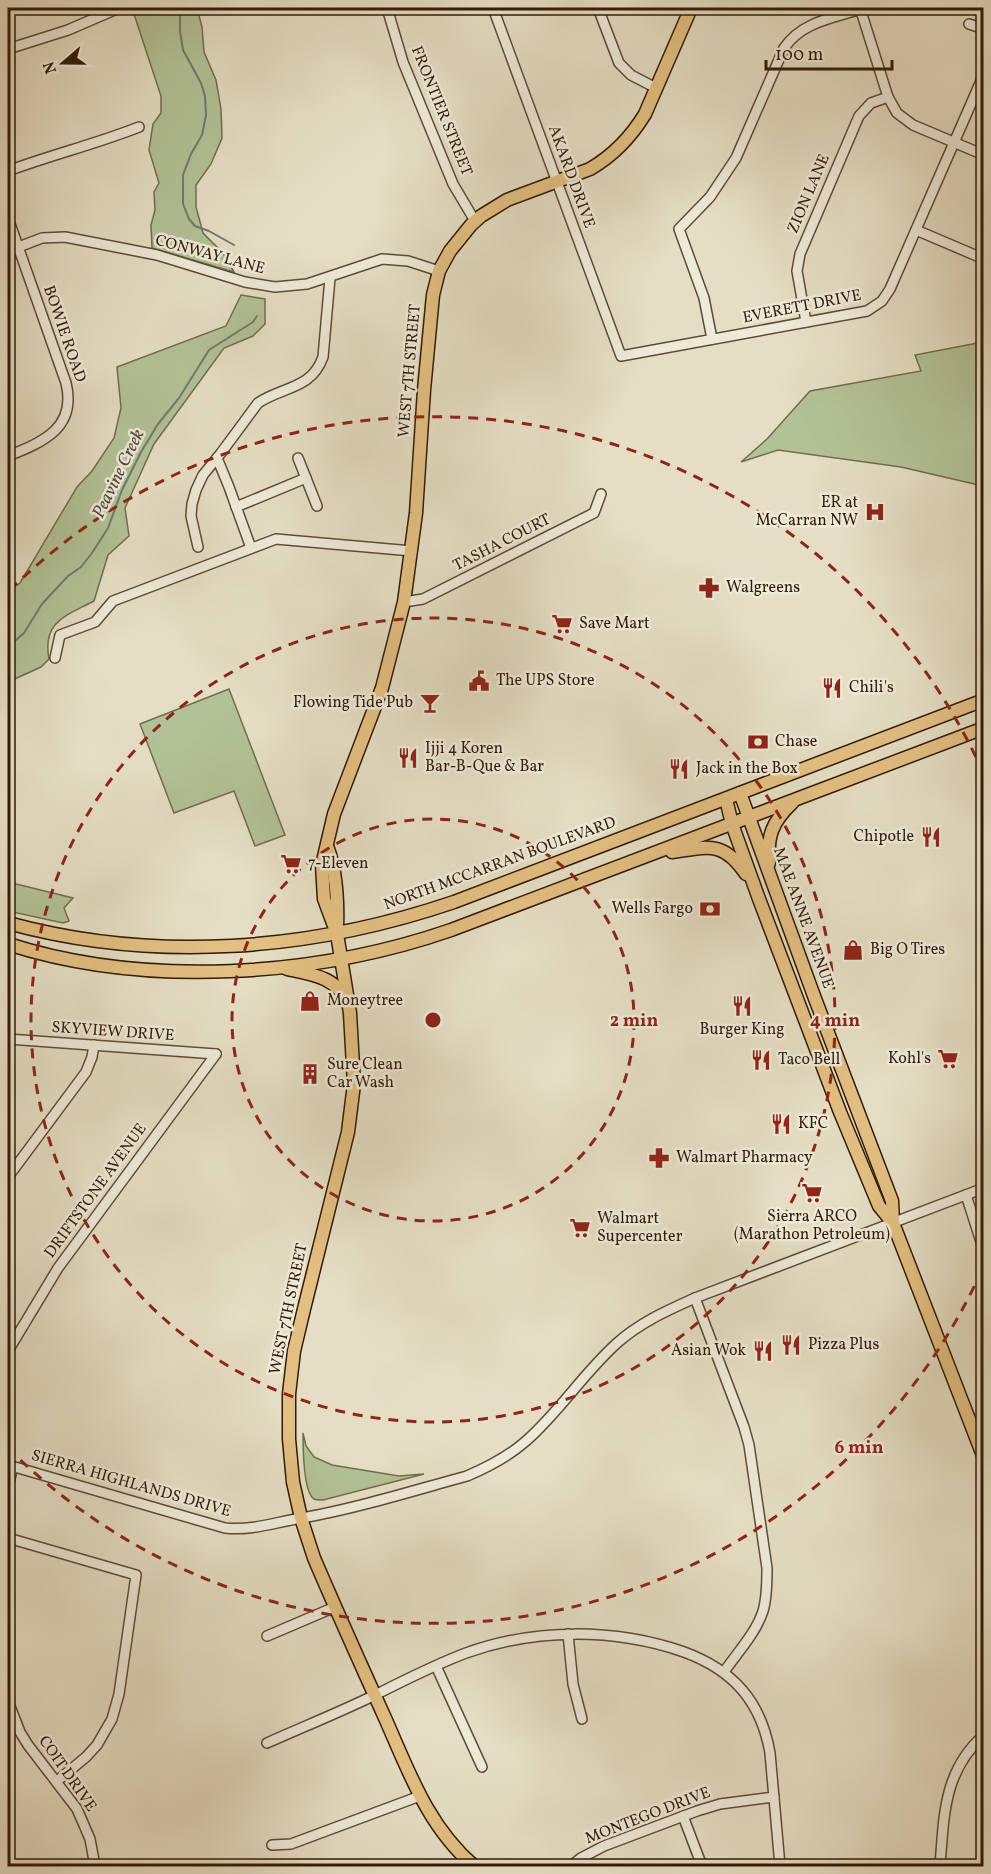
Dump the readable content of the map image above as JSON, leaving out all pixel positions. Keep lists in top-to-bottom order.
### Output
{
  "streets": {
    "main road": ["WEST 7TH STREET", "NORTH MCCARRAN BOULEVARD", "MAE ANNE AVENUE"],
    "street": [
      "FRONTIER STREET",
      "AKARD DRIVE",
      "ZION LANE",
      "CONWAY LANE",
      "EVERETT DRIVE",
      "BOWIE ROAD",
      "TASHA COURT",
      "SKYVIEW DRIVE",
      "DRIFTSTONE AVENUE",
      "SIERRA HIGHLANDS DRIVE",
      "COIT DRIVE",
      "MONTEGO DRIVE"
    ]
  },
  "crossings": [
    ["FRONTIER STREET", "WEST 7TH STREET"],
    ["AKARD DRIVE", "EVERETT DRIVE"],
    ["AKARD DRIVE", "WEST 7TH STREET"],
    ["ZION LANE", "EVERETT DRIVE"],
    ["CONWAY LANE", "BOWIE ROAD"],
    ["CONWAY LANE", "WEST 7TH STREET"],
    ["WEST 7TH STREET", "TASHA COURT"],
    ["WEST 7TH STREET", "NORTH MCCARRAN BOULEVARD"],
    ["WEST 7TH STREET", "SIERRA HIGHLANDS DRIVE"],
    ["NORTH MCCARRAN BOULEVARD", "MAE ANNE AVENUE"],
    ["MAE ANNE AVENUE", "SIERRA HIGHLANDS DRIVE"],
    ["SKYVIEW DRIVE", "DRIFTSTONE AVENUE"]
  ],
  "water": ["Peavine Creek"],
  "places": {
    "hospital": ["ER at McCarran NW"],
    "pharmacy": ["Walgreens", "Walmart Pharmacy"],
    "supermarket": [
      "Save Mart",
      "7-Eleven",
      "Kohl's",
      "Sierra ARCO (Marathon Petroleum)",
      "Walmart Supercenter"
    ],
    "public building": ["The UPS Store"],
    "restaurant": [
      "Chili's",
      "Ijji 4 Koren Bar-B-Que & Bar",
      "Jack in the Box",
      "Chipotle",
      "Burger King",
      "Taco Bell",
      "KFC",
      "Pizza Plus",
      "Asian Wok"
    ],
    "bar": ["Flowing Tide Pub"],
    "bank": ["Chase", "Wells Fargo"],
    "shop": ["Big O Tires", "Moneytree"],
    "building": ["Sure Clean Car Wash"]
  },
  "scale_bar": "100 m",
  "north": "left",
  "rings": ["2 min", "4 min", "6 min"]
}
